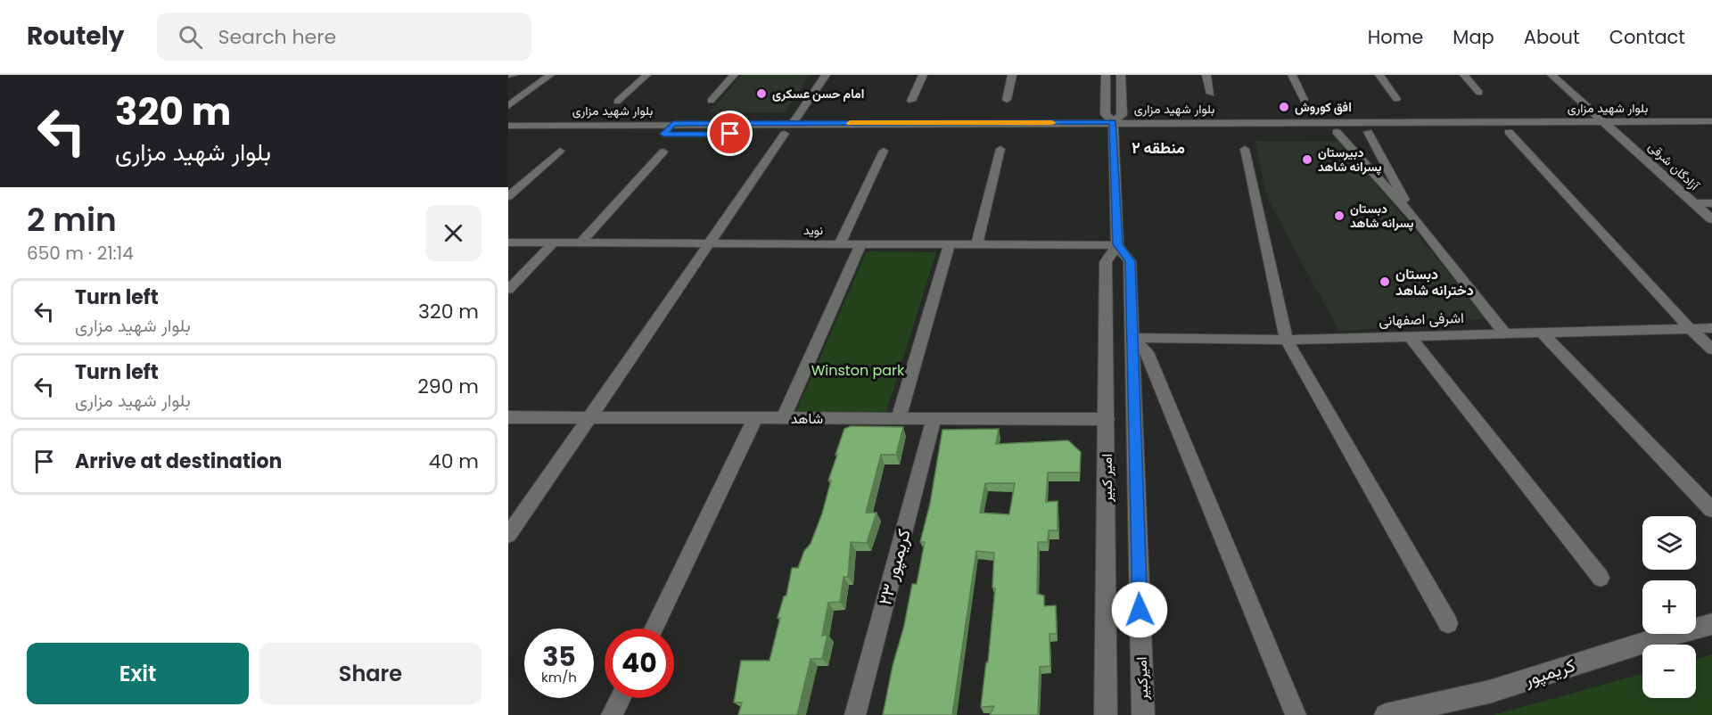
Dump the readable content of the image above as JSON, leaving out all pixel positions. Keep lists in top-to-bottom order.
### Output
{
  "streets": {
    "main road": [
      "بلوار شهید مزاری",
      "آزادگان شرقی",
      "امیر کبیر",
      "کریمپور",
      "امیرکبیر"
    ],
    "street": [
      "نوید",
      "اشرفی اصفهانی",
      "شاهد",
      "کریمپور ۲۳"
    ]
  },
  "crossings": [
    ["بلوار شهید مزاری", "آزادگان شرقی"],
    ["بلوار شهید مزاری", "امیرکبیر"],
    ["نوید", "امیر کبیر"],
    ["نوید", "امیرکبیر"],
    ["اشرفی اصفهانی", "امیرکبیر"],
    ["شاهد", "امیر کبیر"],
    ["شاهد", "کریمپور ۲۳"],
    ["امیر کبیر", "امیرکبیر"]
  ],
  "districts": ["منطقه ۲"],
  "parks": ["Winston park"],
  "places": [
    "امام حسن عسکری",
    "افق کوروش",
    "دبیرستان پسرانه شاهد",
    "دبستان پسرانه شاهد",
    "دبستان دخترانه شاهد"
  ],
  "page": {
    "header": "Routely",
    "search": "Search here",
    "nav": [
      "Home",
      "Map",
      "About",
      "Contact"
    ],
    "turn": ["320 m", "بلوار شهید مزاری"],
    "heading": ["2 min", "650 m · 21:14"],
    "list": [
      {
        "name": "Turn left",
        "note": "بلوار شهید مزاری",
        "value": "320 m"
      },
      {
        "name": "Turn left",
        "note": "بلوار شهید مزاری",
        "value": "290 m"
      },
      {
        "name": "Arrive at destination",
        "value": "40 m"
      }
    ],
    "map_buttons": ["+", "−"],
    "speed": "35 km/h",
    "limit": "40",
    "buttons": ["Exit", "Share"]
  }
}
